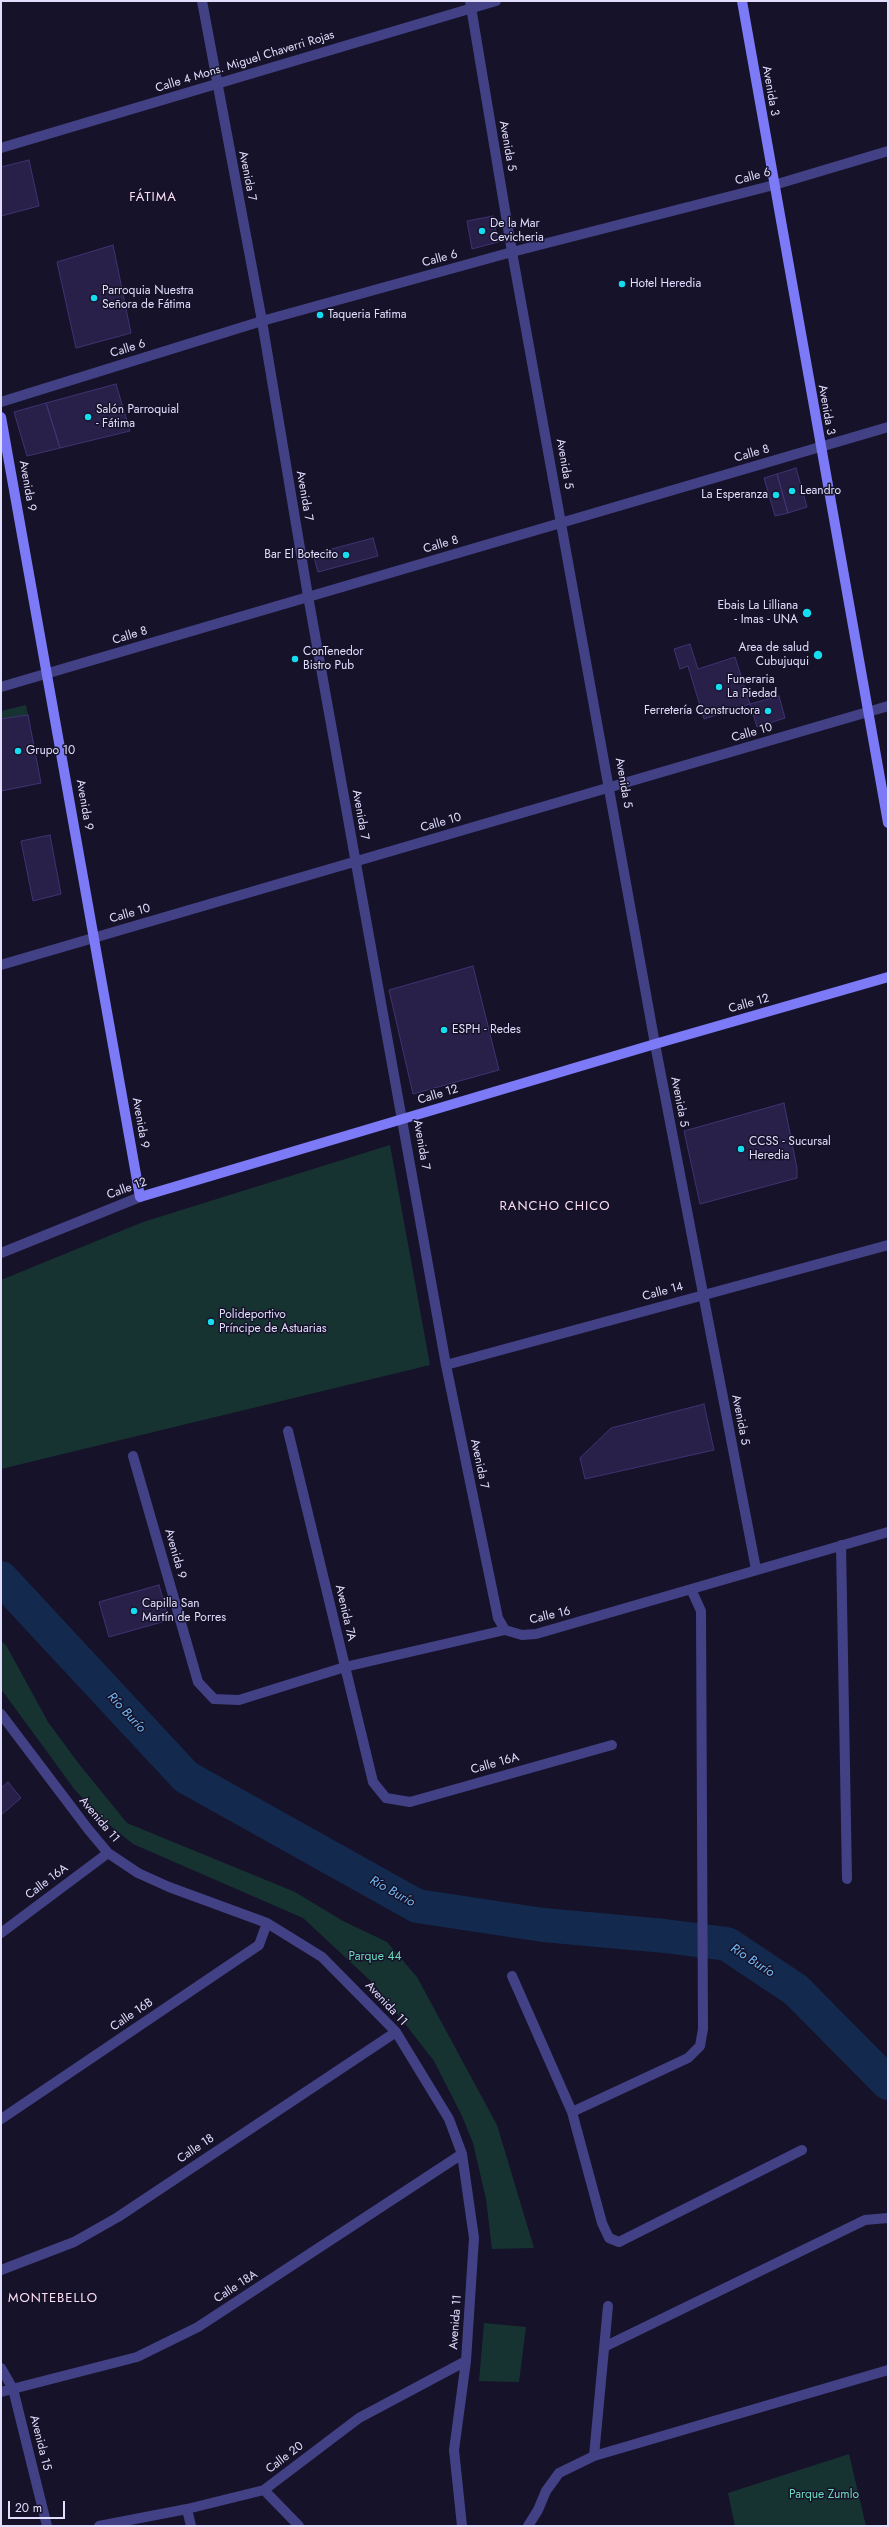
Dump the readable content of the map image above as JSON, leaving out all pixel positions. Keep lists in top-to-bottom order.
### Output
{
  "streets": {
    "street": [
      "Calle 4 Mons. Miguel Chaverri Rojas",
      "Avenida 3",
      "Avenida 5",
      "Avenida 7",
      "Calle 6",
      "Calle 8",
      "Avenida 9",
      "Calle 10",
      "Calle 12",
      "Calle 14",
      "Avenida 7A",
      "Calle 16",
      "Calle 16A",
      "Avenida 11",
      "Calle 16B",
      "Calle 18",
      "Calle 18A",
      "Avenida 15",
      "Calle 20"
    ]
  },
  "crossings": [
    ["Calle 4 Mons. Miguel Chaverri Rojas", "Avenida 5"],
    ["Calle 4 Mons. Miguel Chaverri Rojas", "Avenida 7"],
    ["Avenida 3", "Calle 6"],
    ["Avenida 3", "Calle 8"],
    ["Avenida 3", "Calle 10"],
    ["Avenida 5", "Calle 6"],
    ["Avenida 5", "Calle 8"],
    ["Avenida 5", "Calle 10"],
    ["Avenida 5", "Calle 12"],
    ["Avenida 5", "Calle 14"],
    ["Avenida 5", "Calle 16"],
    ["Avenida 7", "Calle 6"],
    ["Avenida 7", "Calle 8"],
    ["Avenida 7", "Calle 10"],
    ["Avenida 7", "Calle 12"],
    ["Avenida 7", "Calle 14"],
    ["Avenida 7", "Calle 16"],
    ["Calle 8", "Avenida 9"],
    ["Avenida 9", "Calle 10"],
    ["Avenida 9", "Calle 12"],
    ["Avenida 9", "Calle 16"],
    ["Avenida 7A", "Calle 16"],
    ["Avenida 7A", "Calle 16A"],
    ["Calle 16A", "Avenida 11"],
    ["Avenida 11", "Calle 16B"],
    ["Avenida 11", "Calle 18"],
    ["Avenida 11", "Calle 18A"],
    ["Avenida 11", "Calle 20"],
    ["Calle 18A", "Avenida 15"]
  ],
  "districts": ["FÁTIMA", "RANCHO CHICO", "MONTEBELLO"],
  "water": ["Río Burío"],
  "parks": ["Parque 44", "Parque Zumlo"],
  "places": [
    "De la Mar Cevicheria",
    "Hotel Heredia",
    "Parroquia Nuestra Señora de Fátima",
    "Taqueria Fatima",
    "Salón Parroquial - Fátima",
    "Leandro",
    "La Esperanza",
    "Bar El Botecito",
    "Ebais La Lilliana - Imas - UNA",
    "Area de salud Cubujuqui",
    "ConTenedor Bistro Pub",
    "Funeraria La Piedad",
    "Ferretería Constructora",
    "Grupo 10",
    "ESPH - Redes",
    "CCSS - Sucursal Heredia",
    "Polideportivo Príncipe de Astuarias",
    "Capilla San Martín de Porres"
  ],
  "scale_bar": "20 m"
}
